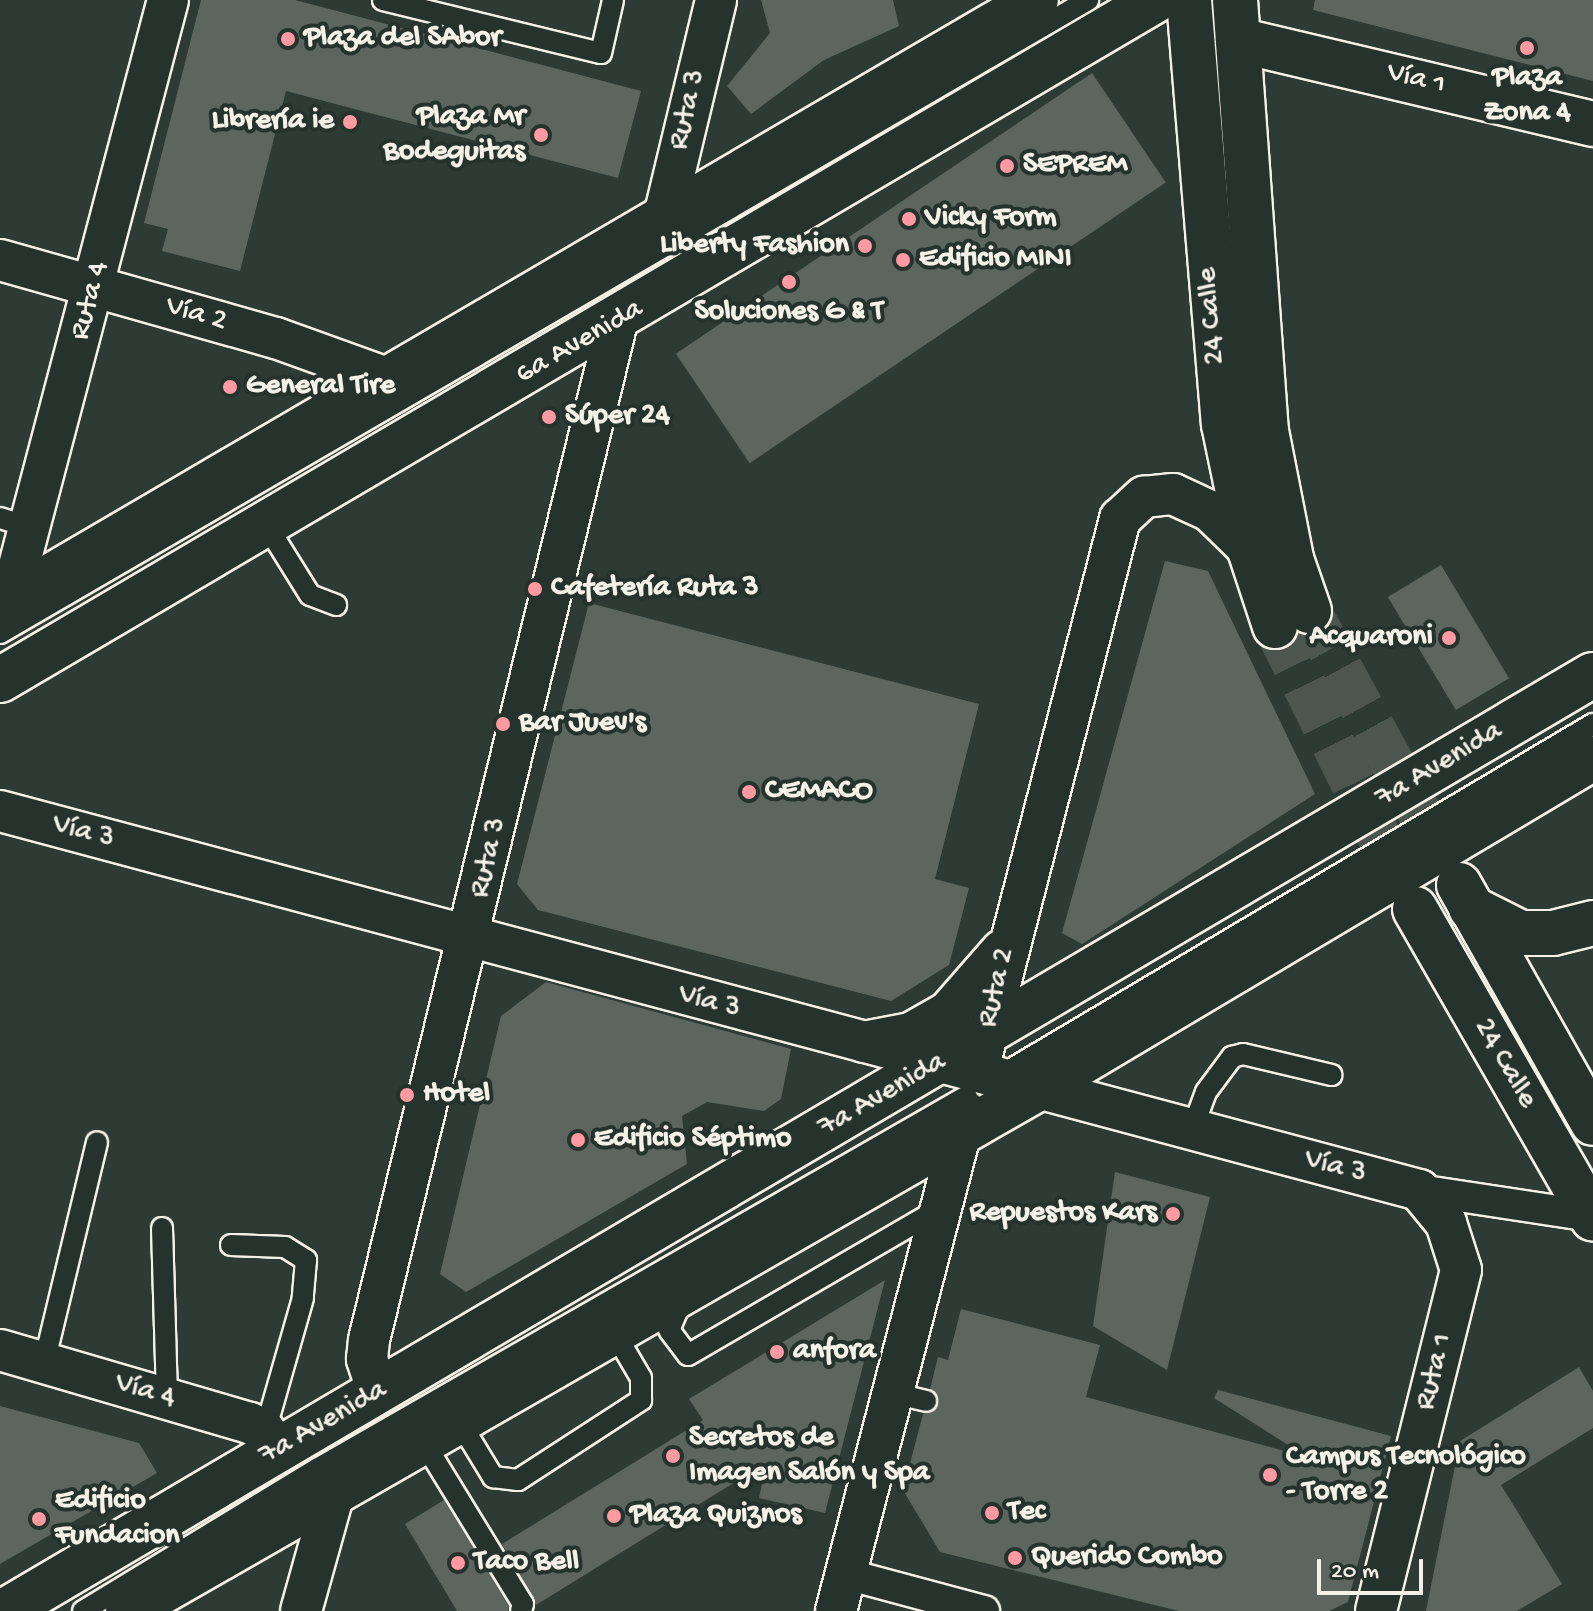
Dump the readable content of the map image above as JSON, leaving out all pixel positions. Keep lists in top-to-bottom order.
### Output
{
  "streets": {
    "main road": [
      "Vía 1",
      "24 Calle",
      "6a Avenida",
      "7a Avenida"
    ],
    "street": [
      "Ruta 3",
      "Ruta 4",
      "Vía 2",
      "Vía 3",
      "Ruta 2",
      "Ruta 1",
      "Vía 4"
    ]
  },
  "crossings": [
    ["Vía 1", "24 Calle"],
    ["Ruta 3", "6a Avenida"],
    ["Ruta 3", "7a Avenida"],
    ["Ruta 3", "Vía 3"],
    ["Ruta 4", "Vía 2"],
    ["24 Calle", "Ruta 2"],
    ["7a Avenida", "Vía 3"],
    ["7a Avenida", "Ruta 2"],
    ["7a Avenida", "Vía 4"],
    ["Vía 3", "Ruta 2"],
    ["Vía 3", "Ruta 1"]
  ],
  "places": [
    "Plaza del SAbor",
    "Plaza Zona 4",
    "Librería ie",
    "Plaza Mr Bodeguitas",
    "SEPREM",
    "Vicky Form",
    "Liberty Fashion",
    "Edificio MINI",
    "Soluciones G & T",
    "General Tire",
    "Súper 24",
    "Cafetería Ruta 3",
    "Acquaroni",
    "Bar Juev's",
    "CEMACO",
    "Hotel",
    "Edificio Séptimo",
    "Repuestos Kars",
    "anfora",
    "Secretos de Imagen Salón y Spa",
    "Campus Tecnológico - Torre 2",
    "Tec",
    "Plaza Quiznos",
    "Edificio Fundacion",
    "Querido Combo",
    "Taco Bell"
  ],
  "scale_bar": "20 m"
}
